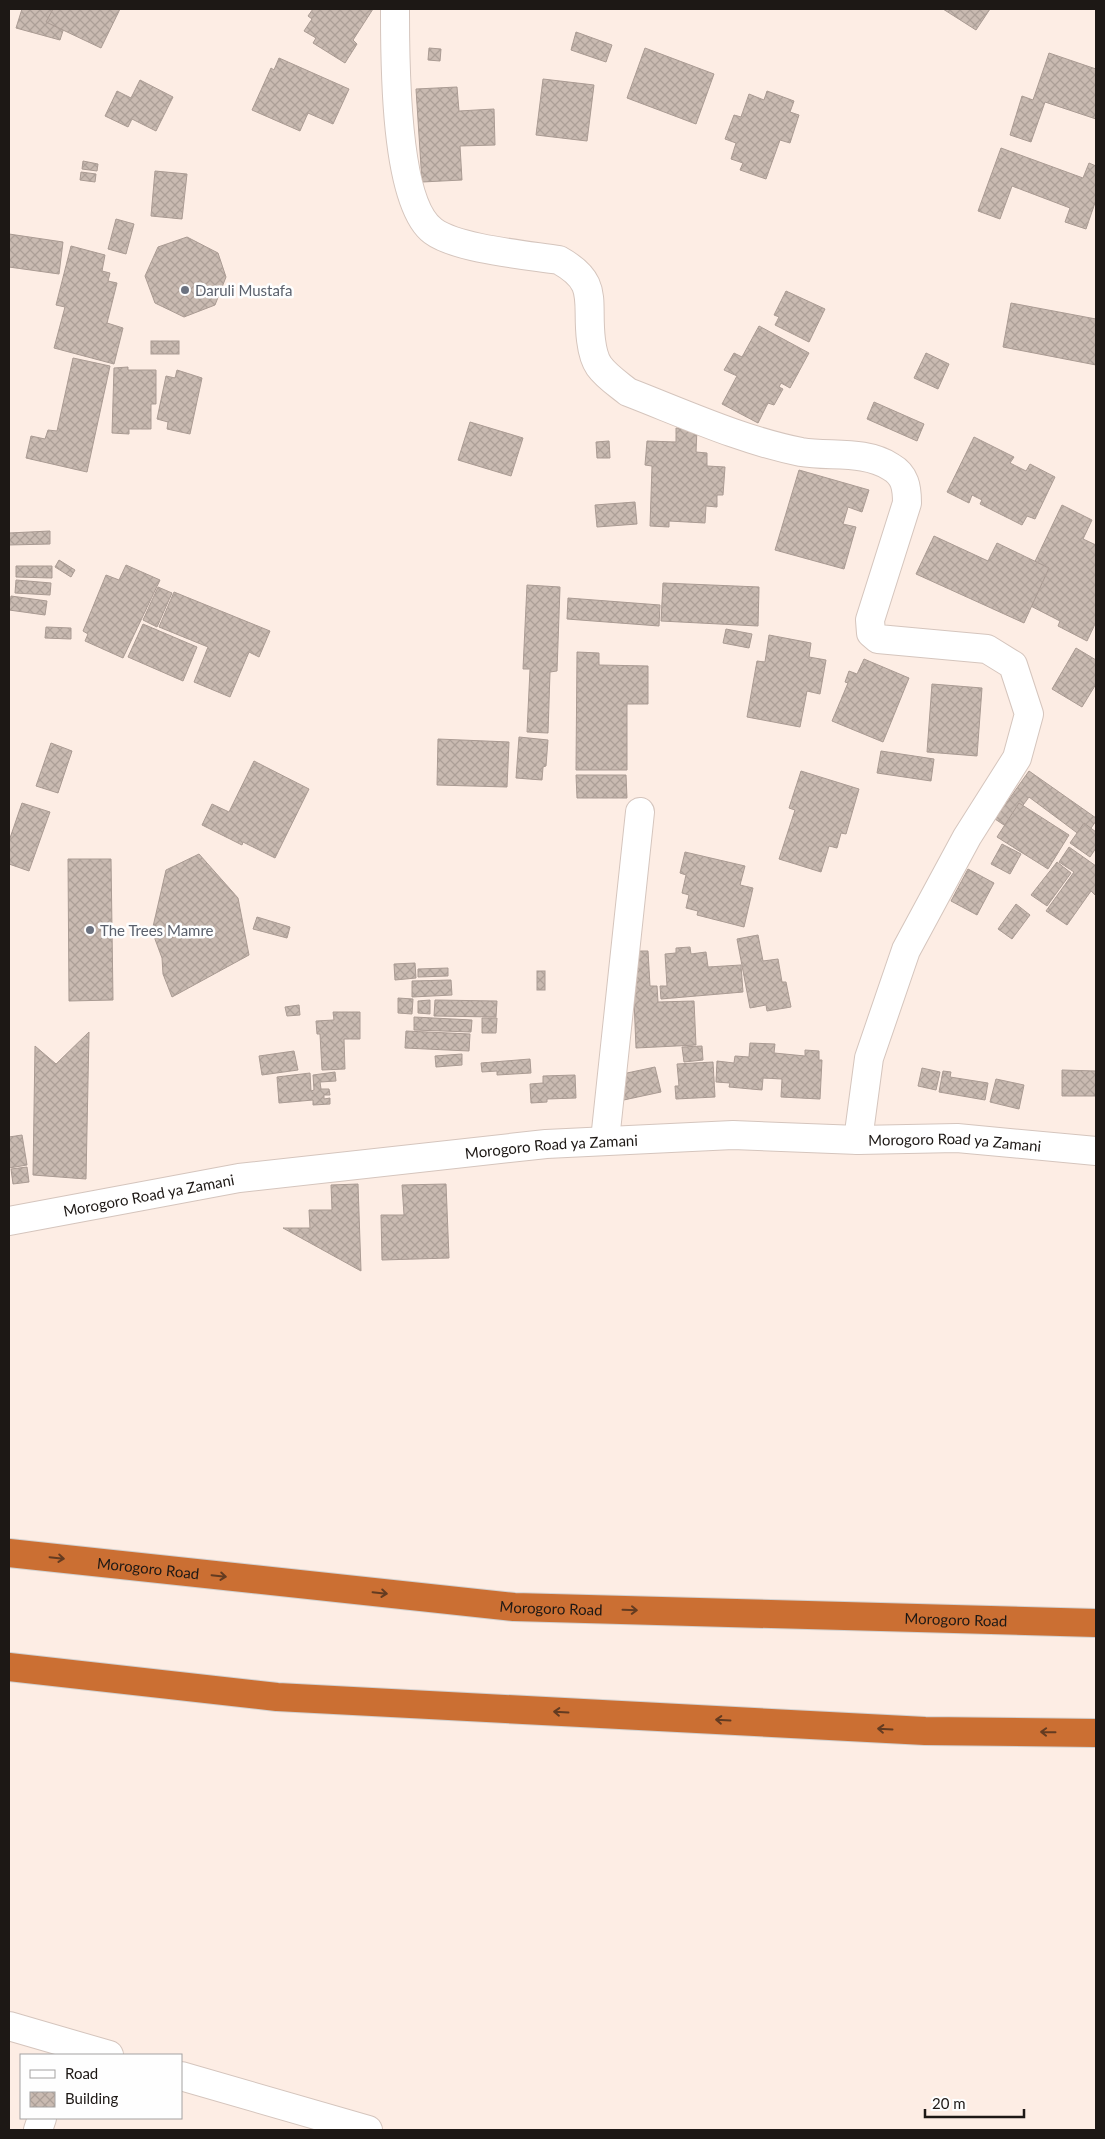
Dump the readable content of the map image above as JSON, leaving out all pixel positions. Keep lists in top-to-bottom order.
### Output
{
  "streets": {
    "highway": ["Morogoro Road"],
    "street": ["Morogoro Road ya Zamani"]
  },
  "places": ["Daruli Mustafa", "The Trees Mamre"],
  "legend": ["Road", "Building"],
  "scale_bar": "20 m"
}
